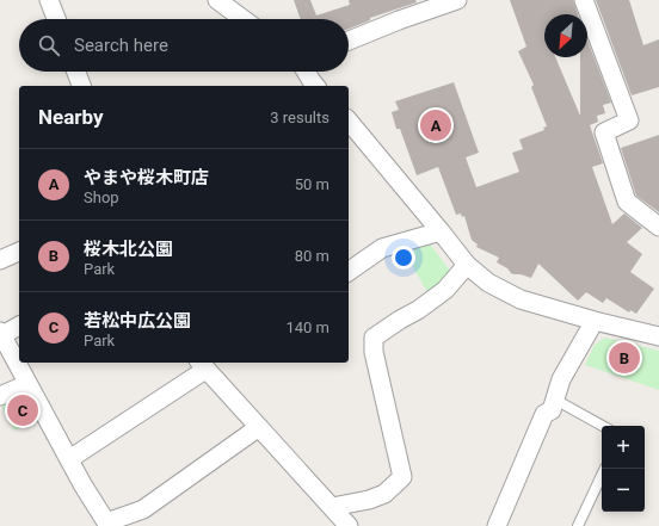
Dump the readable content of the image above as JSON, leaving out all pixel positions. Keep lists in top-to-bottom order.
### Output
{
  "north": "bottom left",
  "page": {
    "search": "Search here",
    "heading": ["Nearby", "3 results"],
    "pins": ["A", "B", "C"],
    "list": [
      {
        "mark": "A",
        "name": "やまや桜木町店",
        "note": "Shop",
        "value": "50 m"
      },
      {
        "mark": "B",
        "name": "桜木北公園",
        "note": "Park",
        "value": "80 m"
      },
      {
        "mark": "C",
        "name": "若松中広公園",
        "note": "Park",
        "value": "140 m"
      }
    ],
    "map_buttons": ["+", "−"]
  }
}
